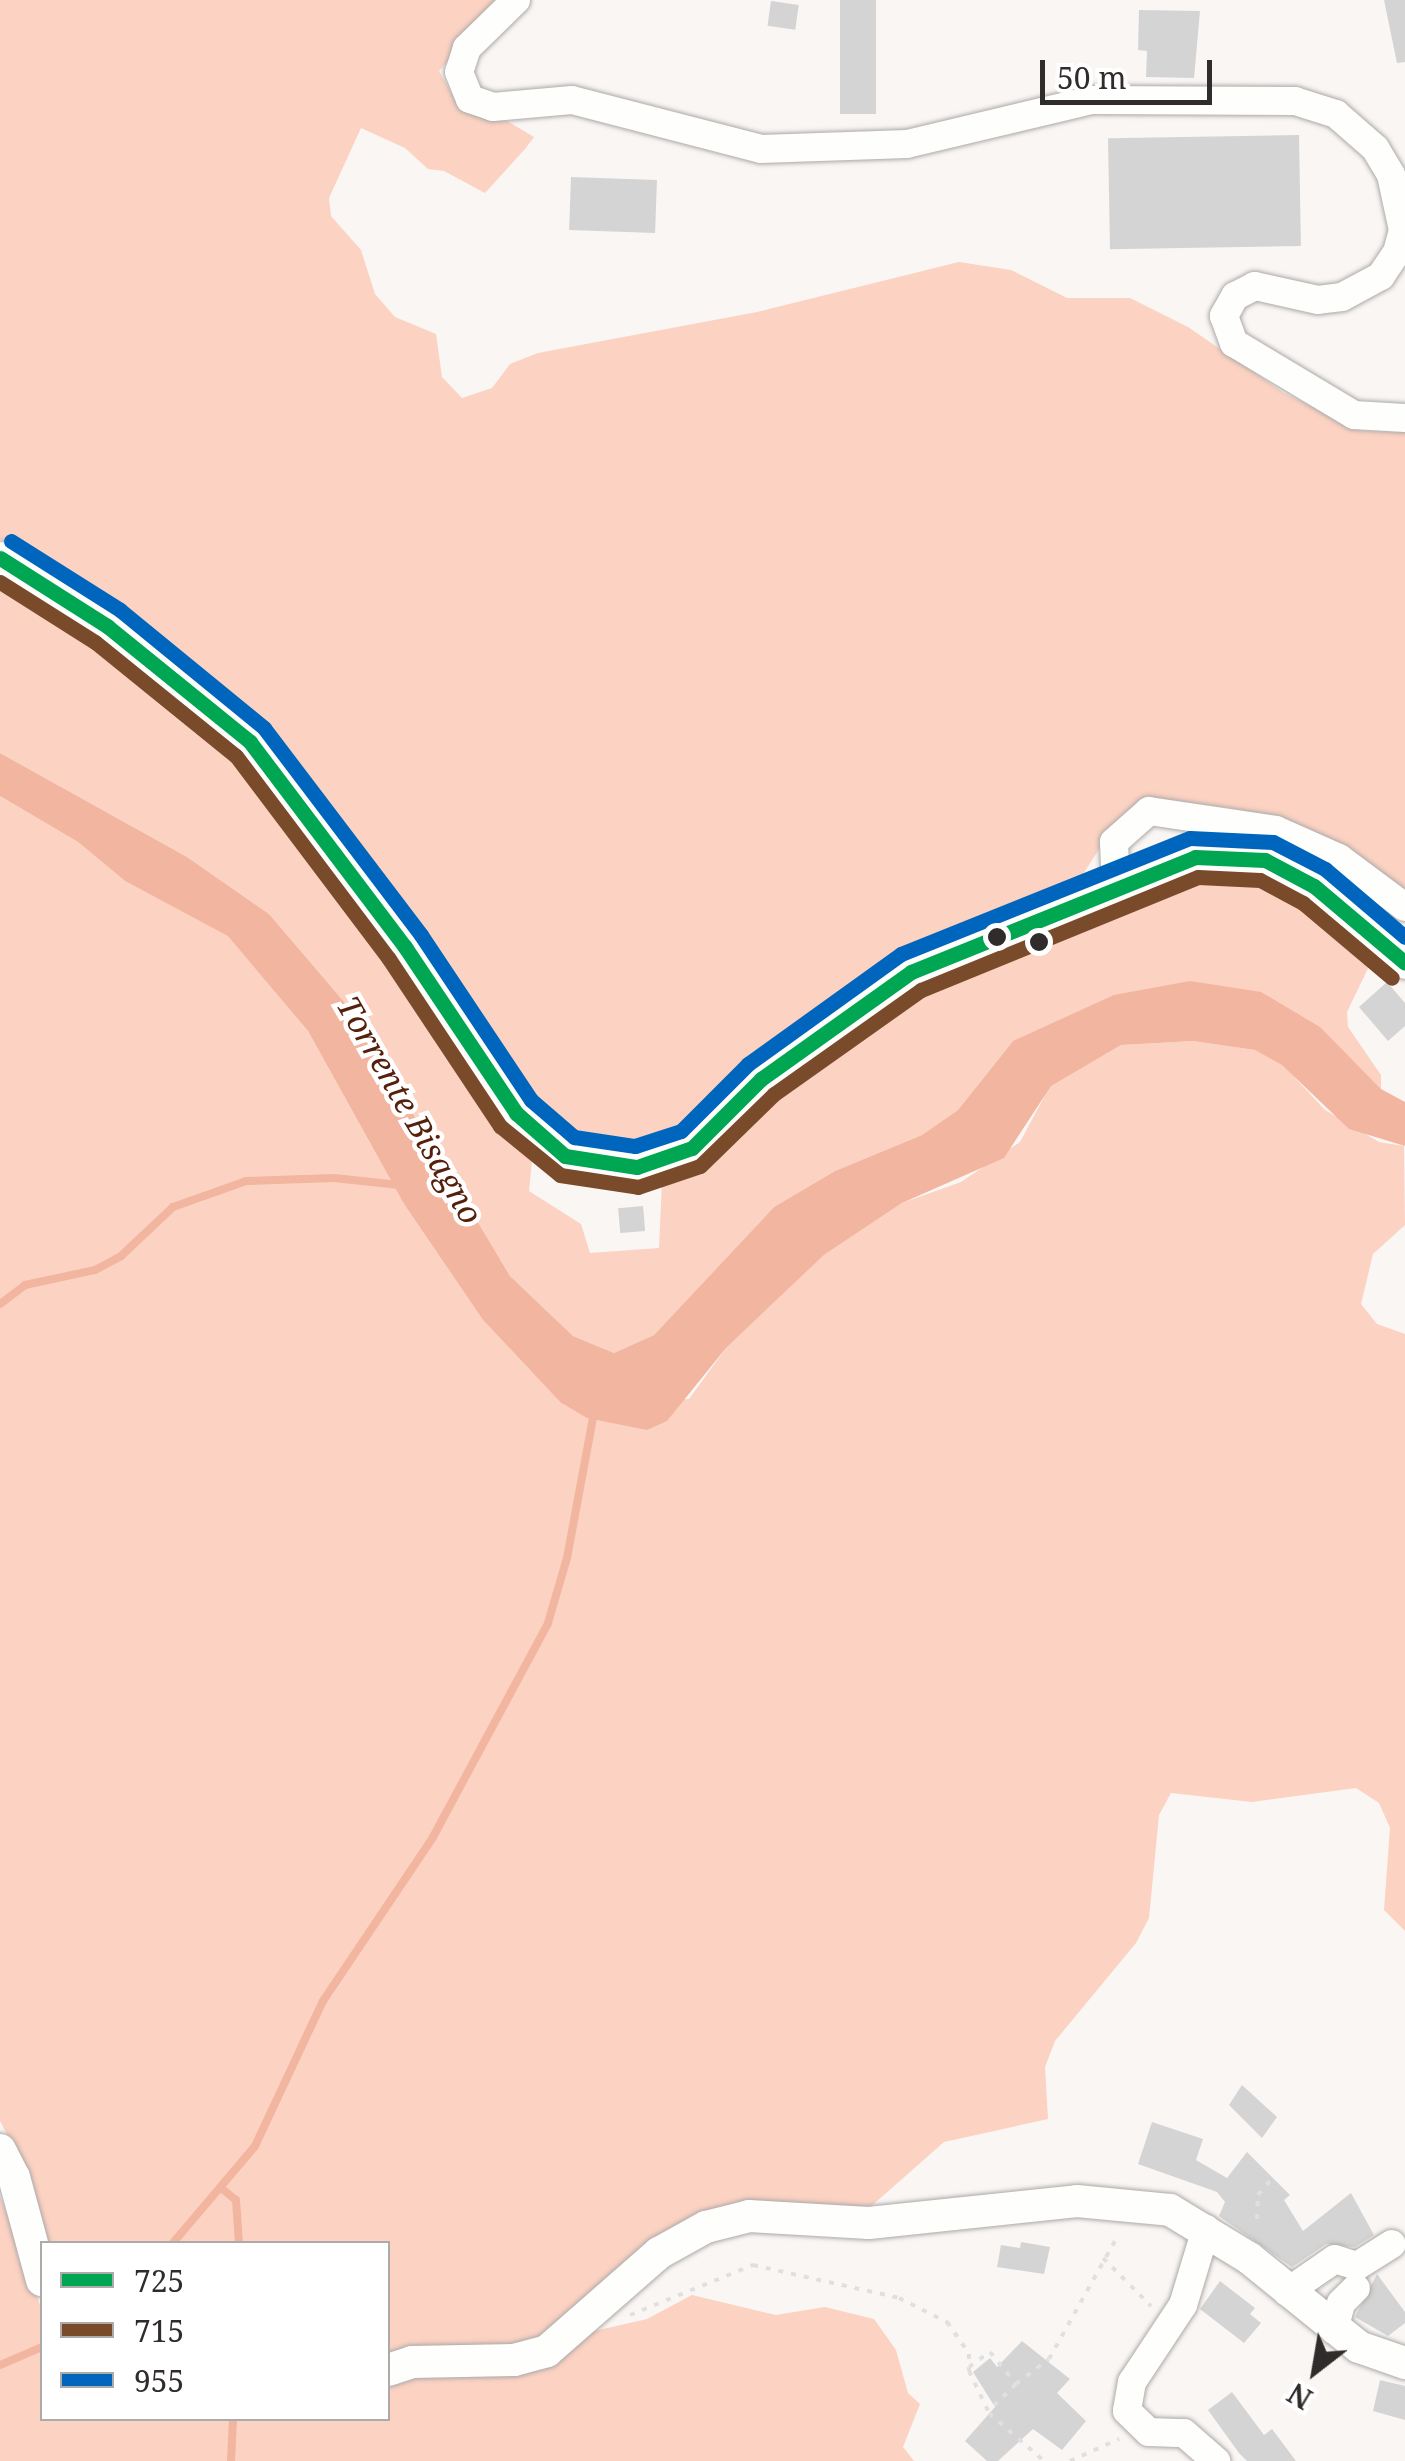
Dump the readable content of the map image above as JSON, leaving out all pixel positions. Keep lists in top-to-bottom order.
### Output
{
  "water": ["Torrente Bisagno"],
  "lines": ["transit line 955", "transit line 725", "transit line 715"],
  "legend": ["725", "715", "955"],
  "scale_bar": "50 m",
  "north": "bottom left"
}
